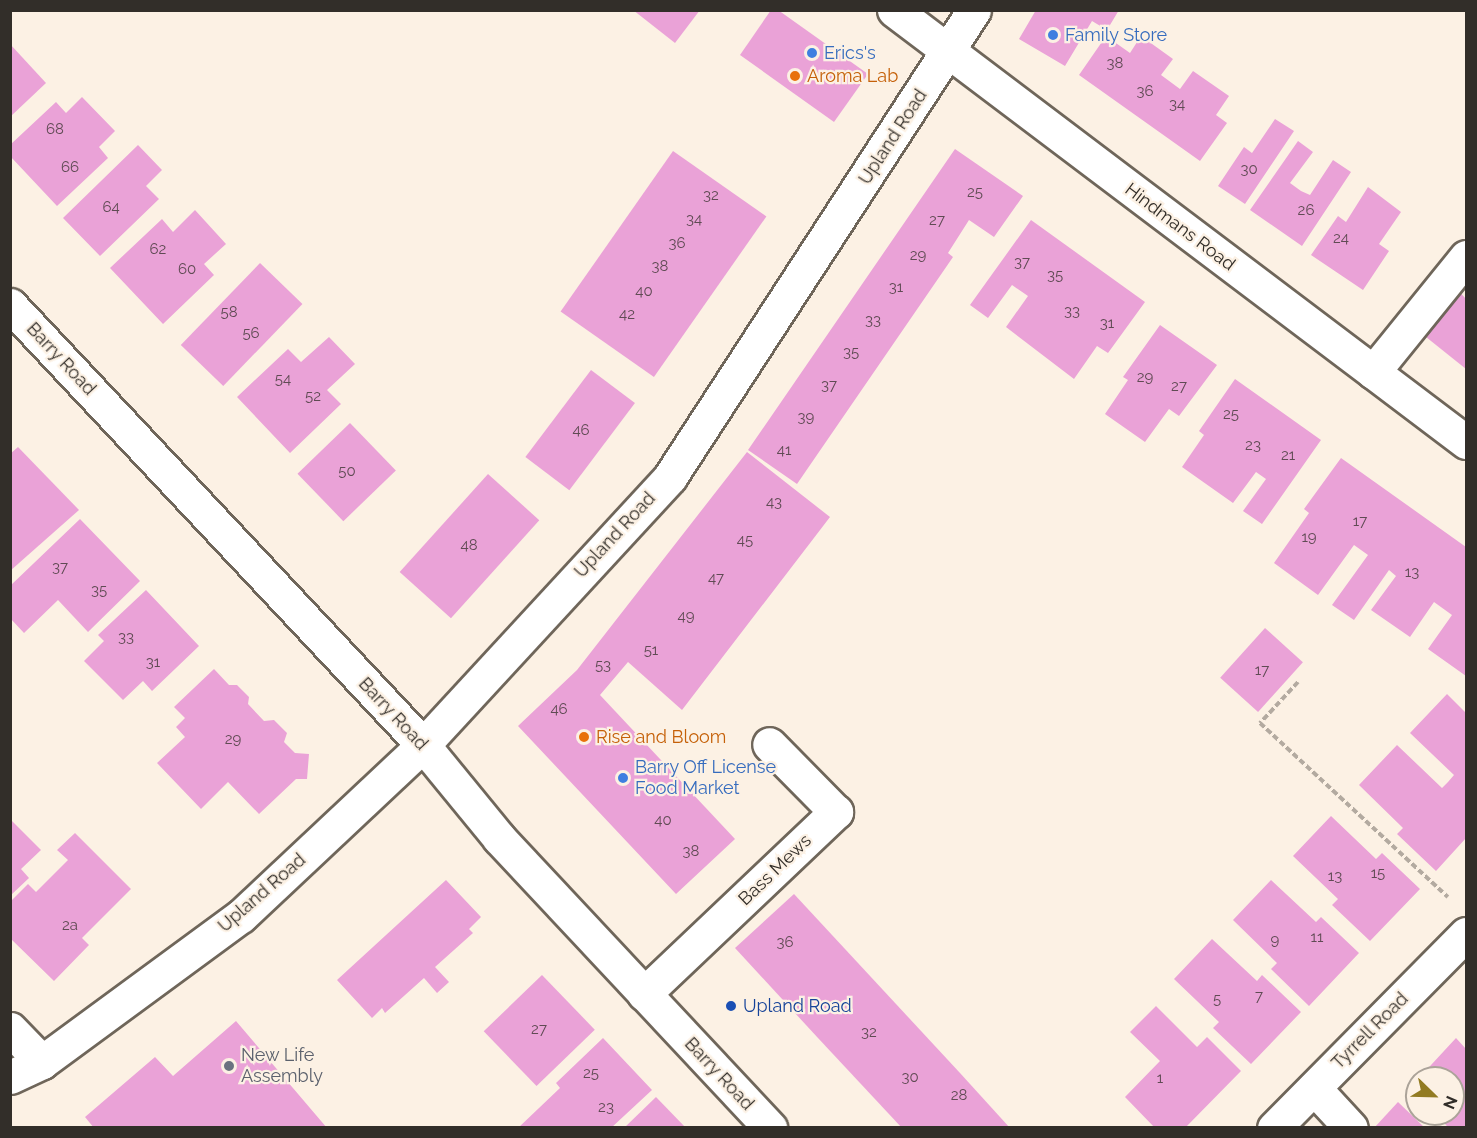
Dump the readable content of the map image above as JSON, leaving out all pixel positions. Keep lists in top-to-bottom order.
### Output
{
  "streets": {
    "street": [
      "Upland Road",
      "Hindmans Road",
      "Barry Road",
      "Bass Mews",
      "Tyrrell Road"
    ]
  },
  "crossings": [
    ["Upland Road", "Hindmans Road"],
    ["Upland Road", "Barry Road"],
    ["Barry Road", "Bass Mews"]
  ],
  "places": [
    "Family Store",
    "Erics's",
    "Aroma Lab",
    "Rise and Bloom",
    "Barry Off License Food Market",
    "Upland Road",
    "New Life Assembly"
  ],
  "house_numbers": [
    "38",
    "36",
    "34",
    "68",
    "66",
    "30",
    "25",
    "32",
    "64",
    "26",
    "34",
    "27",
    "24",
    "36",
    "62",
    "29",
    "37",
    "38",
    "60",
    "35",
    "31",
    "40",
    "33",
    "58",
    "42",
    "33",
    "31",
    "56",
    "35",
    "29",
    "54",
    "37",
    "27",
    "52",
    "25",
    "39",
    "46",
    "23",
    "41",
    "21",
    "50",
    "43",
    "17",
    "19",
    "45",
    "48",
    "37",
    "13",
    "47",
    "35",
    "49",
    "33",
    "51",
    "31",
    "53",
    "17",
    "46",
    "29",
    "40",
    "38",
    "15",
    "13",
    "2a",
    "11",
    "9",
    "36",
    "7",
    "5",
    "27",
    "32",
    "25",
    "30",
    "1",
    "28",
    "23"
  ],
  "north": "bottom right"
}
